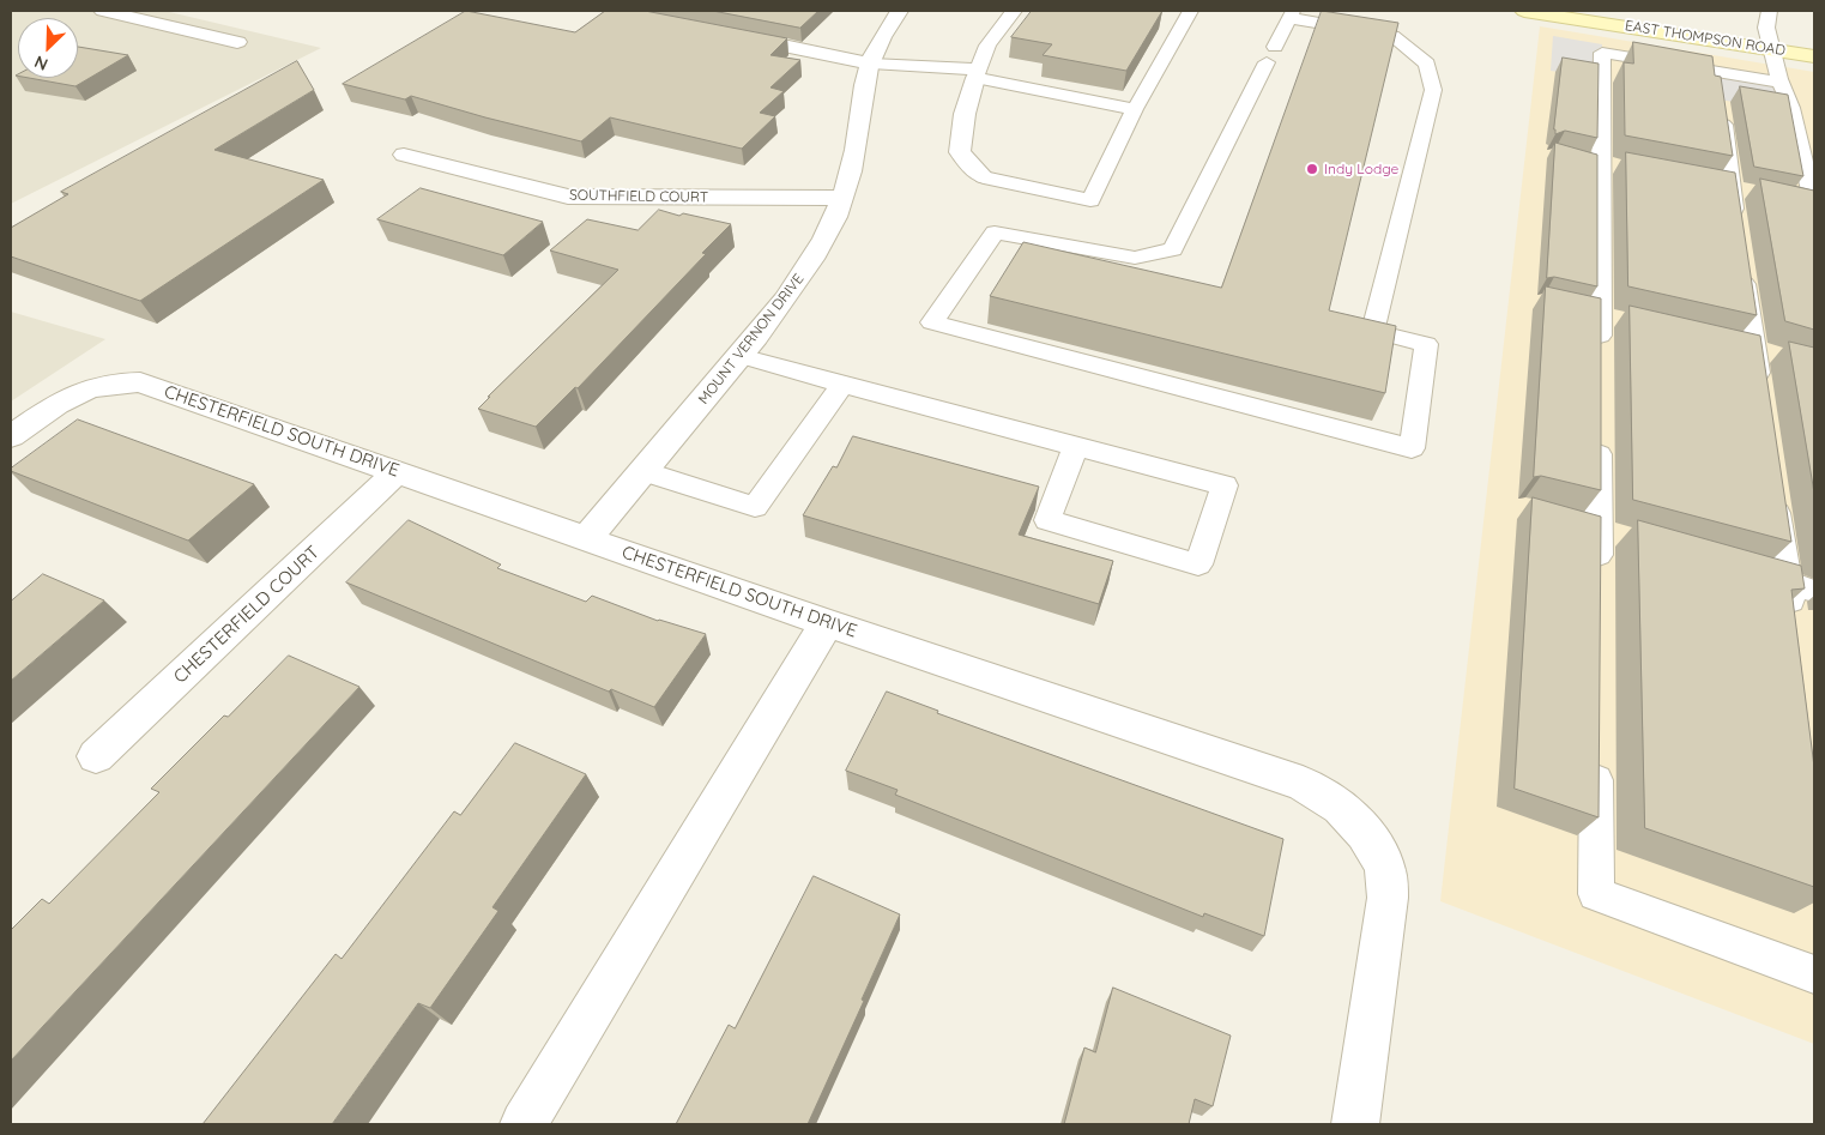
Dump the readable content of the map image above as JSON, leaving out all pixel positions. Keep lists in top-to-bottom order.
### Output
{
  "streets": {
    "main road": ["EAST THOMPSON ROAD"],
    "street": [
      "SOUTHFIELD COURT",
      "MOUNT VERNON DRIVE",
      "CHESTERFIELD SOUTH DRIVE",
      "CHESTERFIELD COURT"
    ]
  },
  "crossings": [
    ["SOUTHFIELD COURT", "MOUNT VERNON DRIVE"],
    ["MOUNT VERNON DRIVE", "CHESTERFIELD SOUTH DRIVE"],
    ["CHESTERFIELD SOUTH DRIVE", "CHESTERFIELD COURT"]
  ],
  "places": ["Indy Lodge"],
  "north": "bottom left"
}
